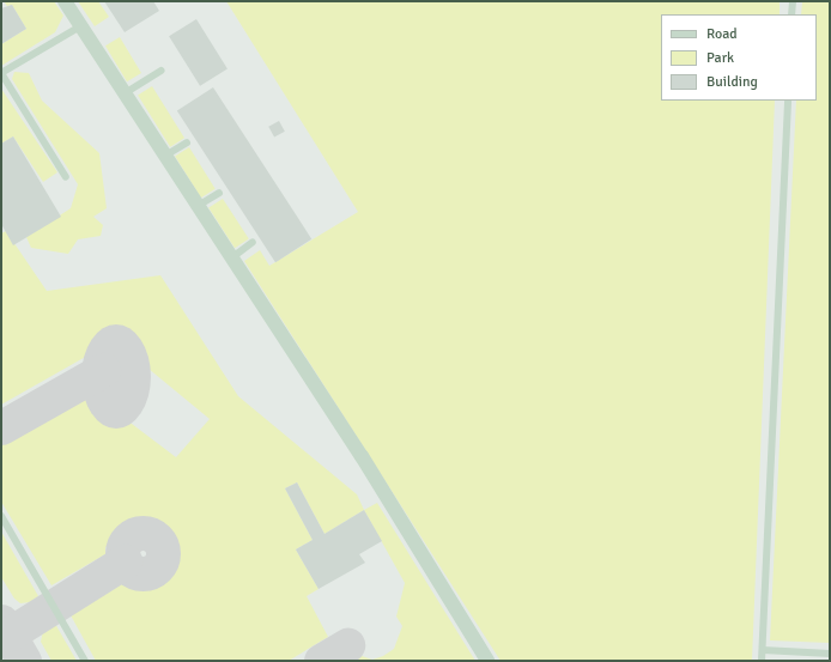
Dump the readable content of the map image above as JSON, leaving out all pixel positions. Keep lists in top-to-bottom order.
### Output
{
  "legend": ["Road", "Park", "Building"]
}
